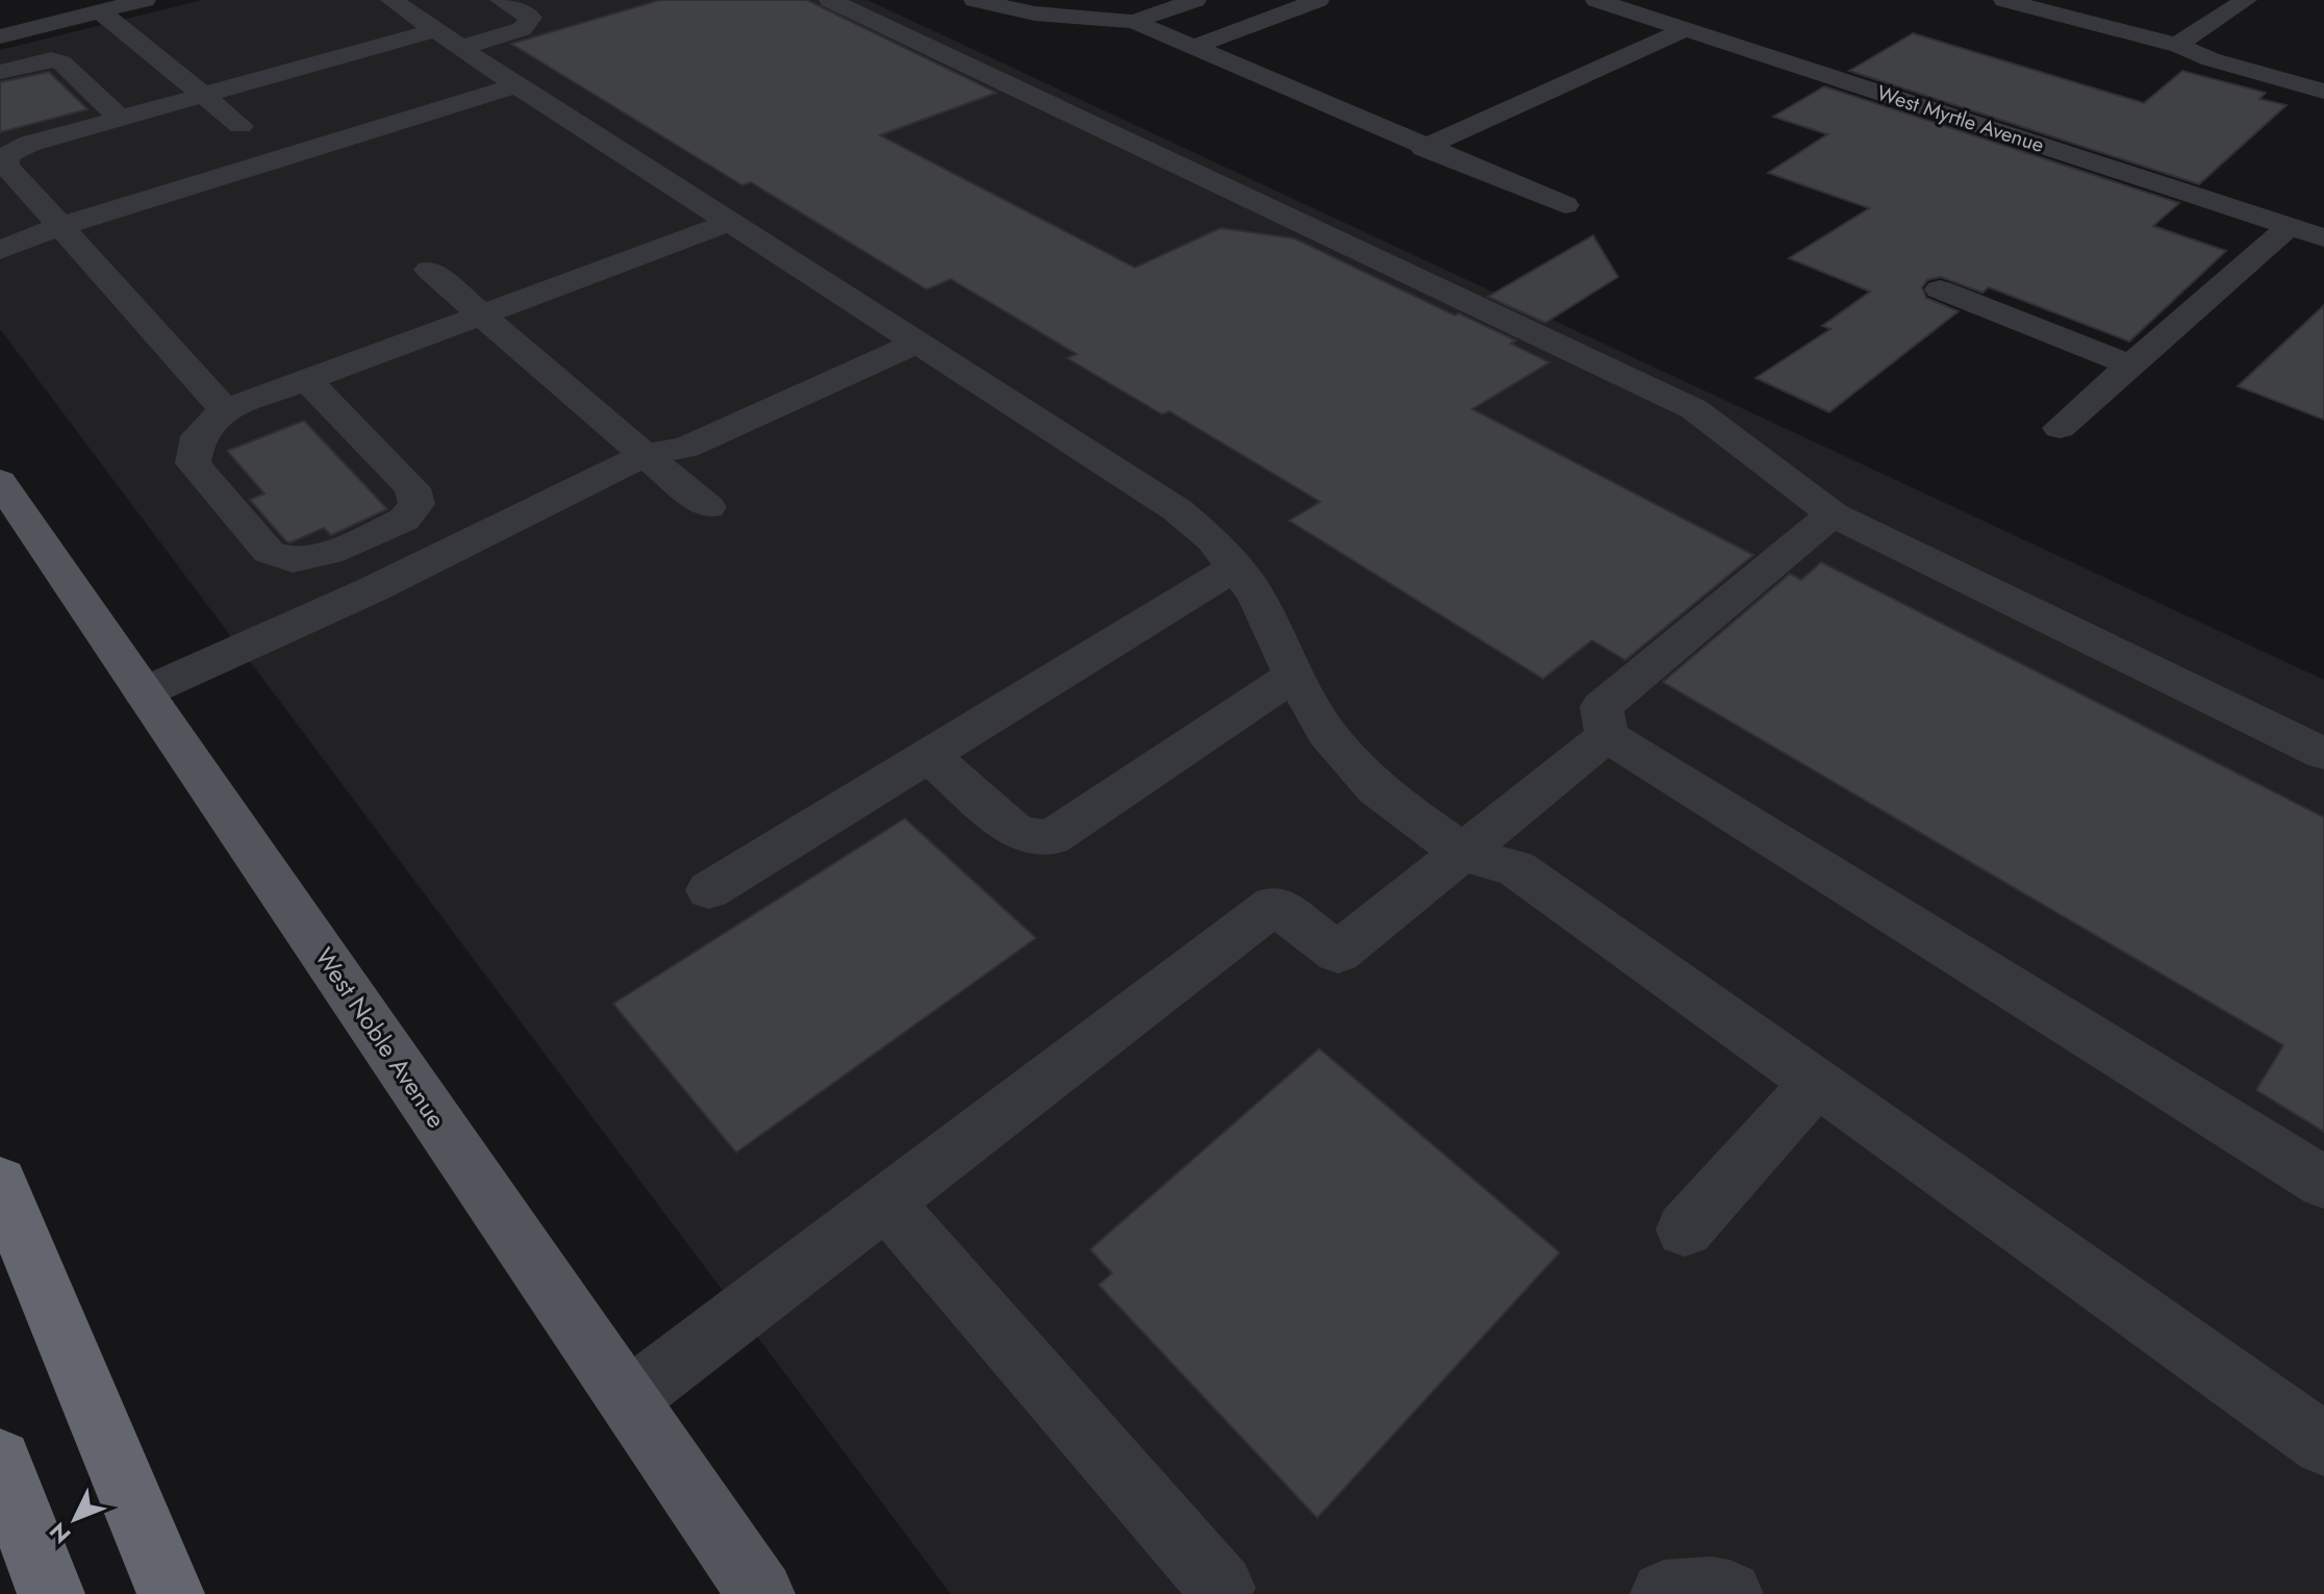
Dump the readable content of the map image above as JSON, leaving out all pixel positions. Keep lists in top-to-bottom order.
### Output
{
  "streets": {
    "main road": ["West Noble Avenue"],
    "street": ["West Myrtle Avenue"]
  },
  "north": "bottom left"
}
